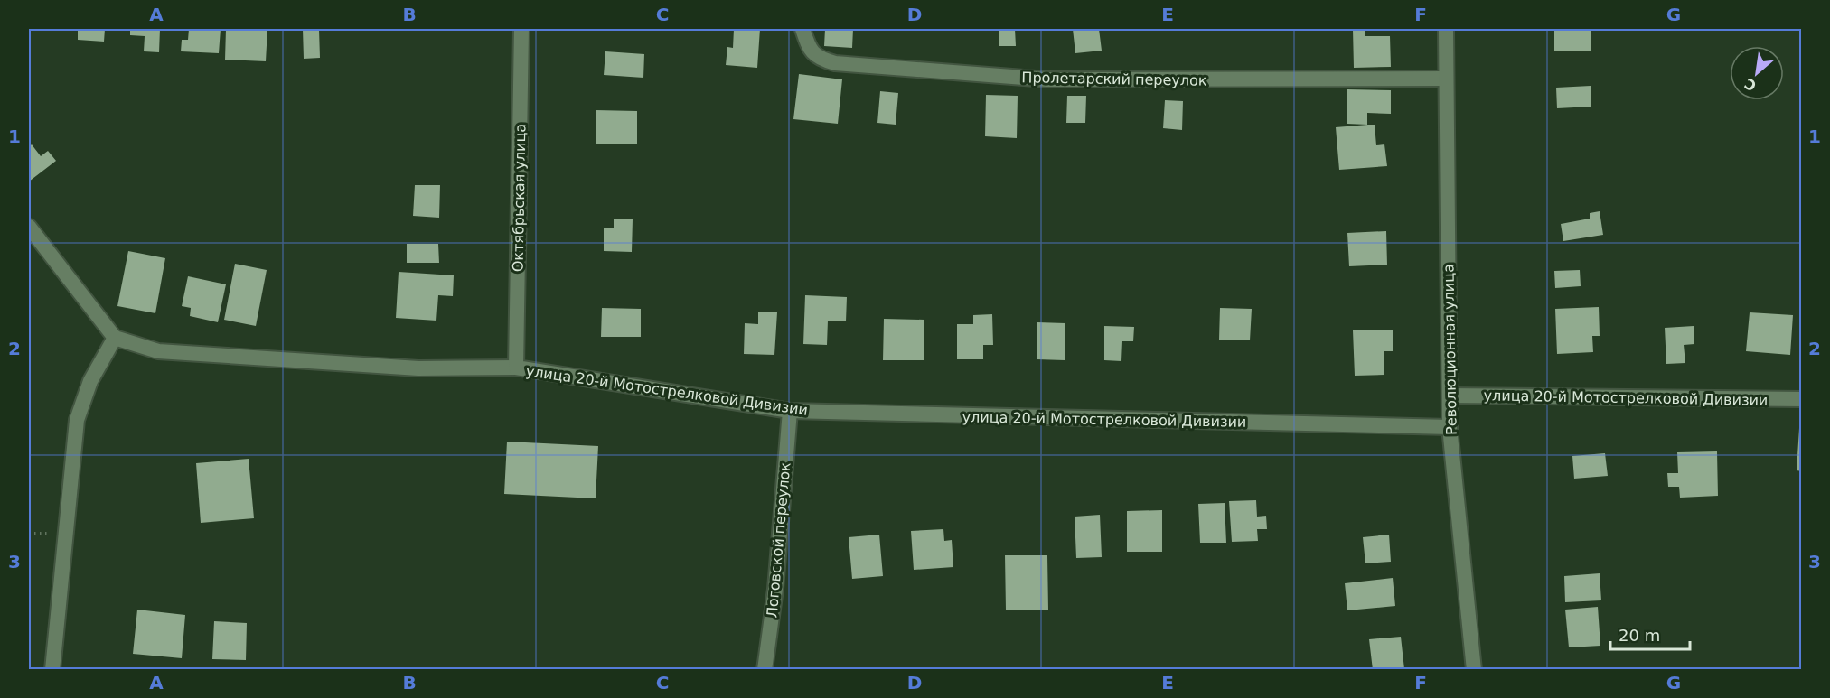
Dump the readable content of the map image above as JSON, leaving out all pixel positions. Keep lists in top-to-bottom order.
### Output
{
  "streets": {
    "street": [
      "Пролетарский переулок",
      "Октябрьская улица",
      "Революционная улица",
      "улица 20-й Мотострелковой Дивизии",
      "Логовской переулок"
    ]
  },
  "crossings": [
    ["Пролетарский переулок", "Революционная улица"],
    ["Октябрьская улица", "улица 20-й Мотострелковой Дивизии"],
    ["Революционная улица", "улица 20-й Мотострелковой Дивизии"],
    ["улица 20-й Мотострелковой Дивизии", "Логовской переулок"]
  ],
  "scale_bar": "20 m",
  "north": "bottom left",
  "grid": {
    "columns": [
      "A",
      "B",
      "C",
      "D",
      "E",
      "F",
      "G"
    ],
    "rows": ["1", "2", "3"]
  }
}
